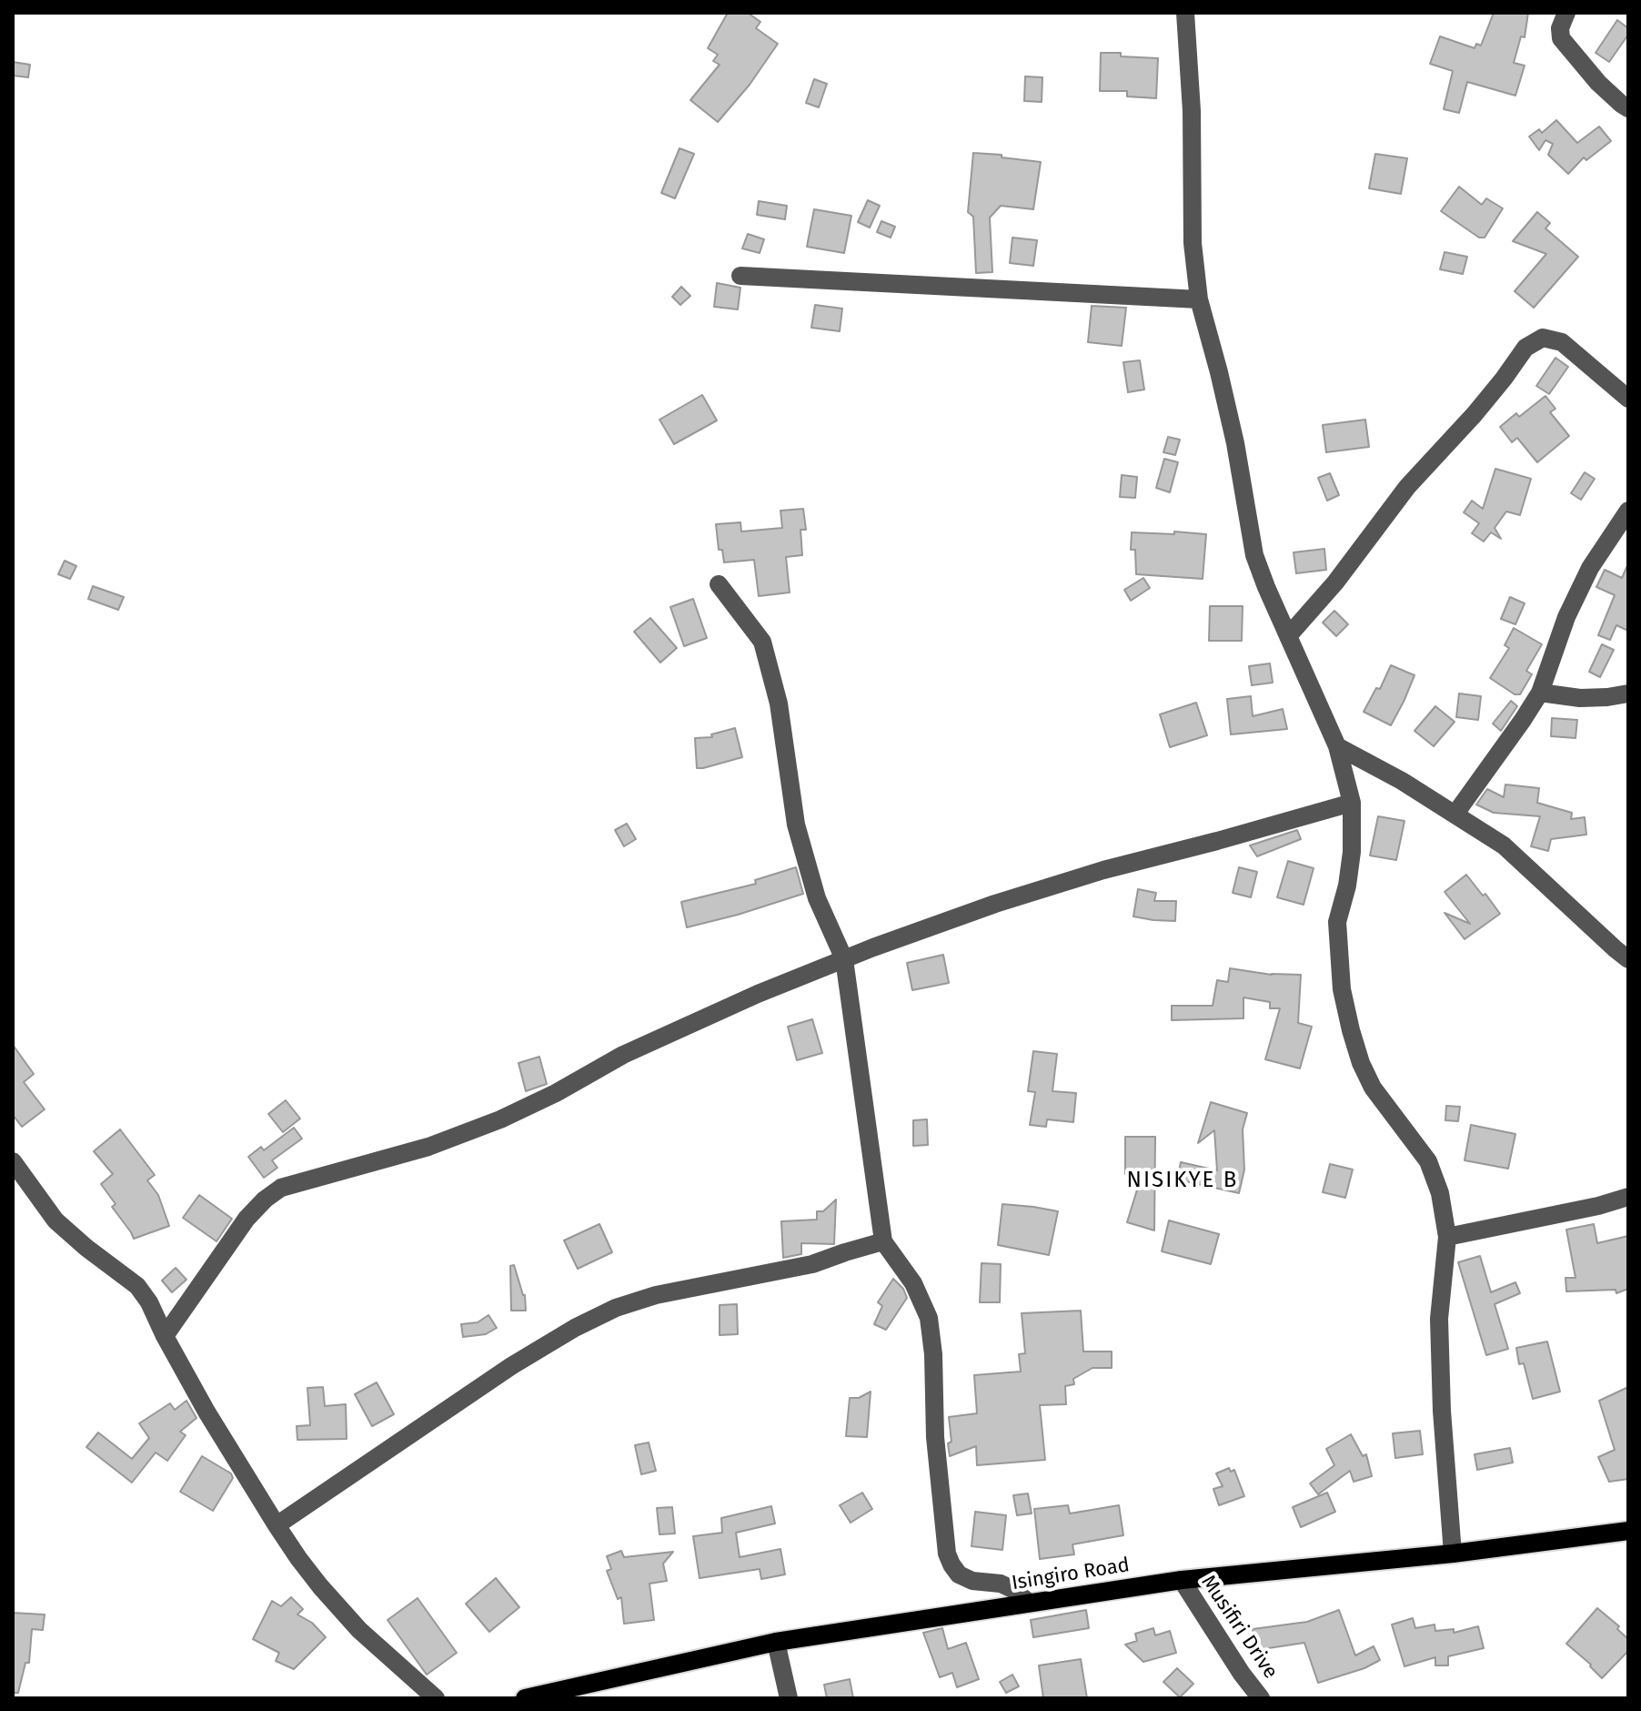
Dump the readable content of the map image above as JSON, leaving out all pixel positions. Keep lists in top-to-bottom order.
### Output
{
  "streets": {
    "main road": ["Isingiro Road"],
    "street": ["Musifiri Drive"]
  },
  "crossings": [
    ["Isingiro Road", "Musifiri Drive"]
  ],
  "districts": ["NISIKYE B"]
}
